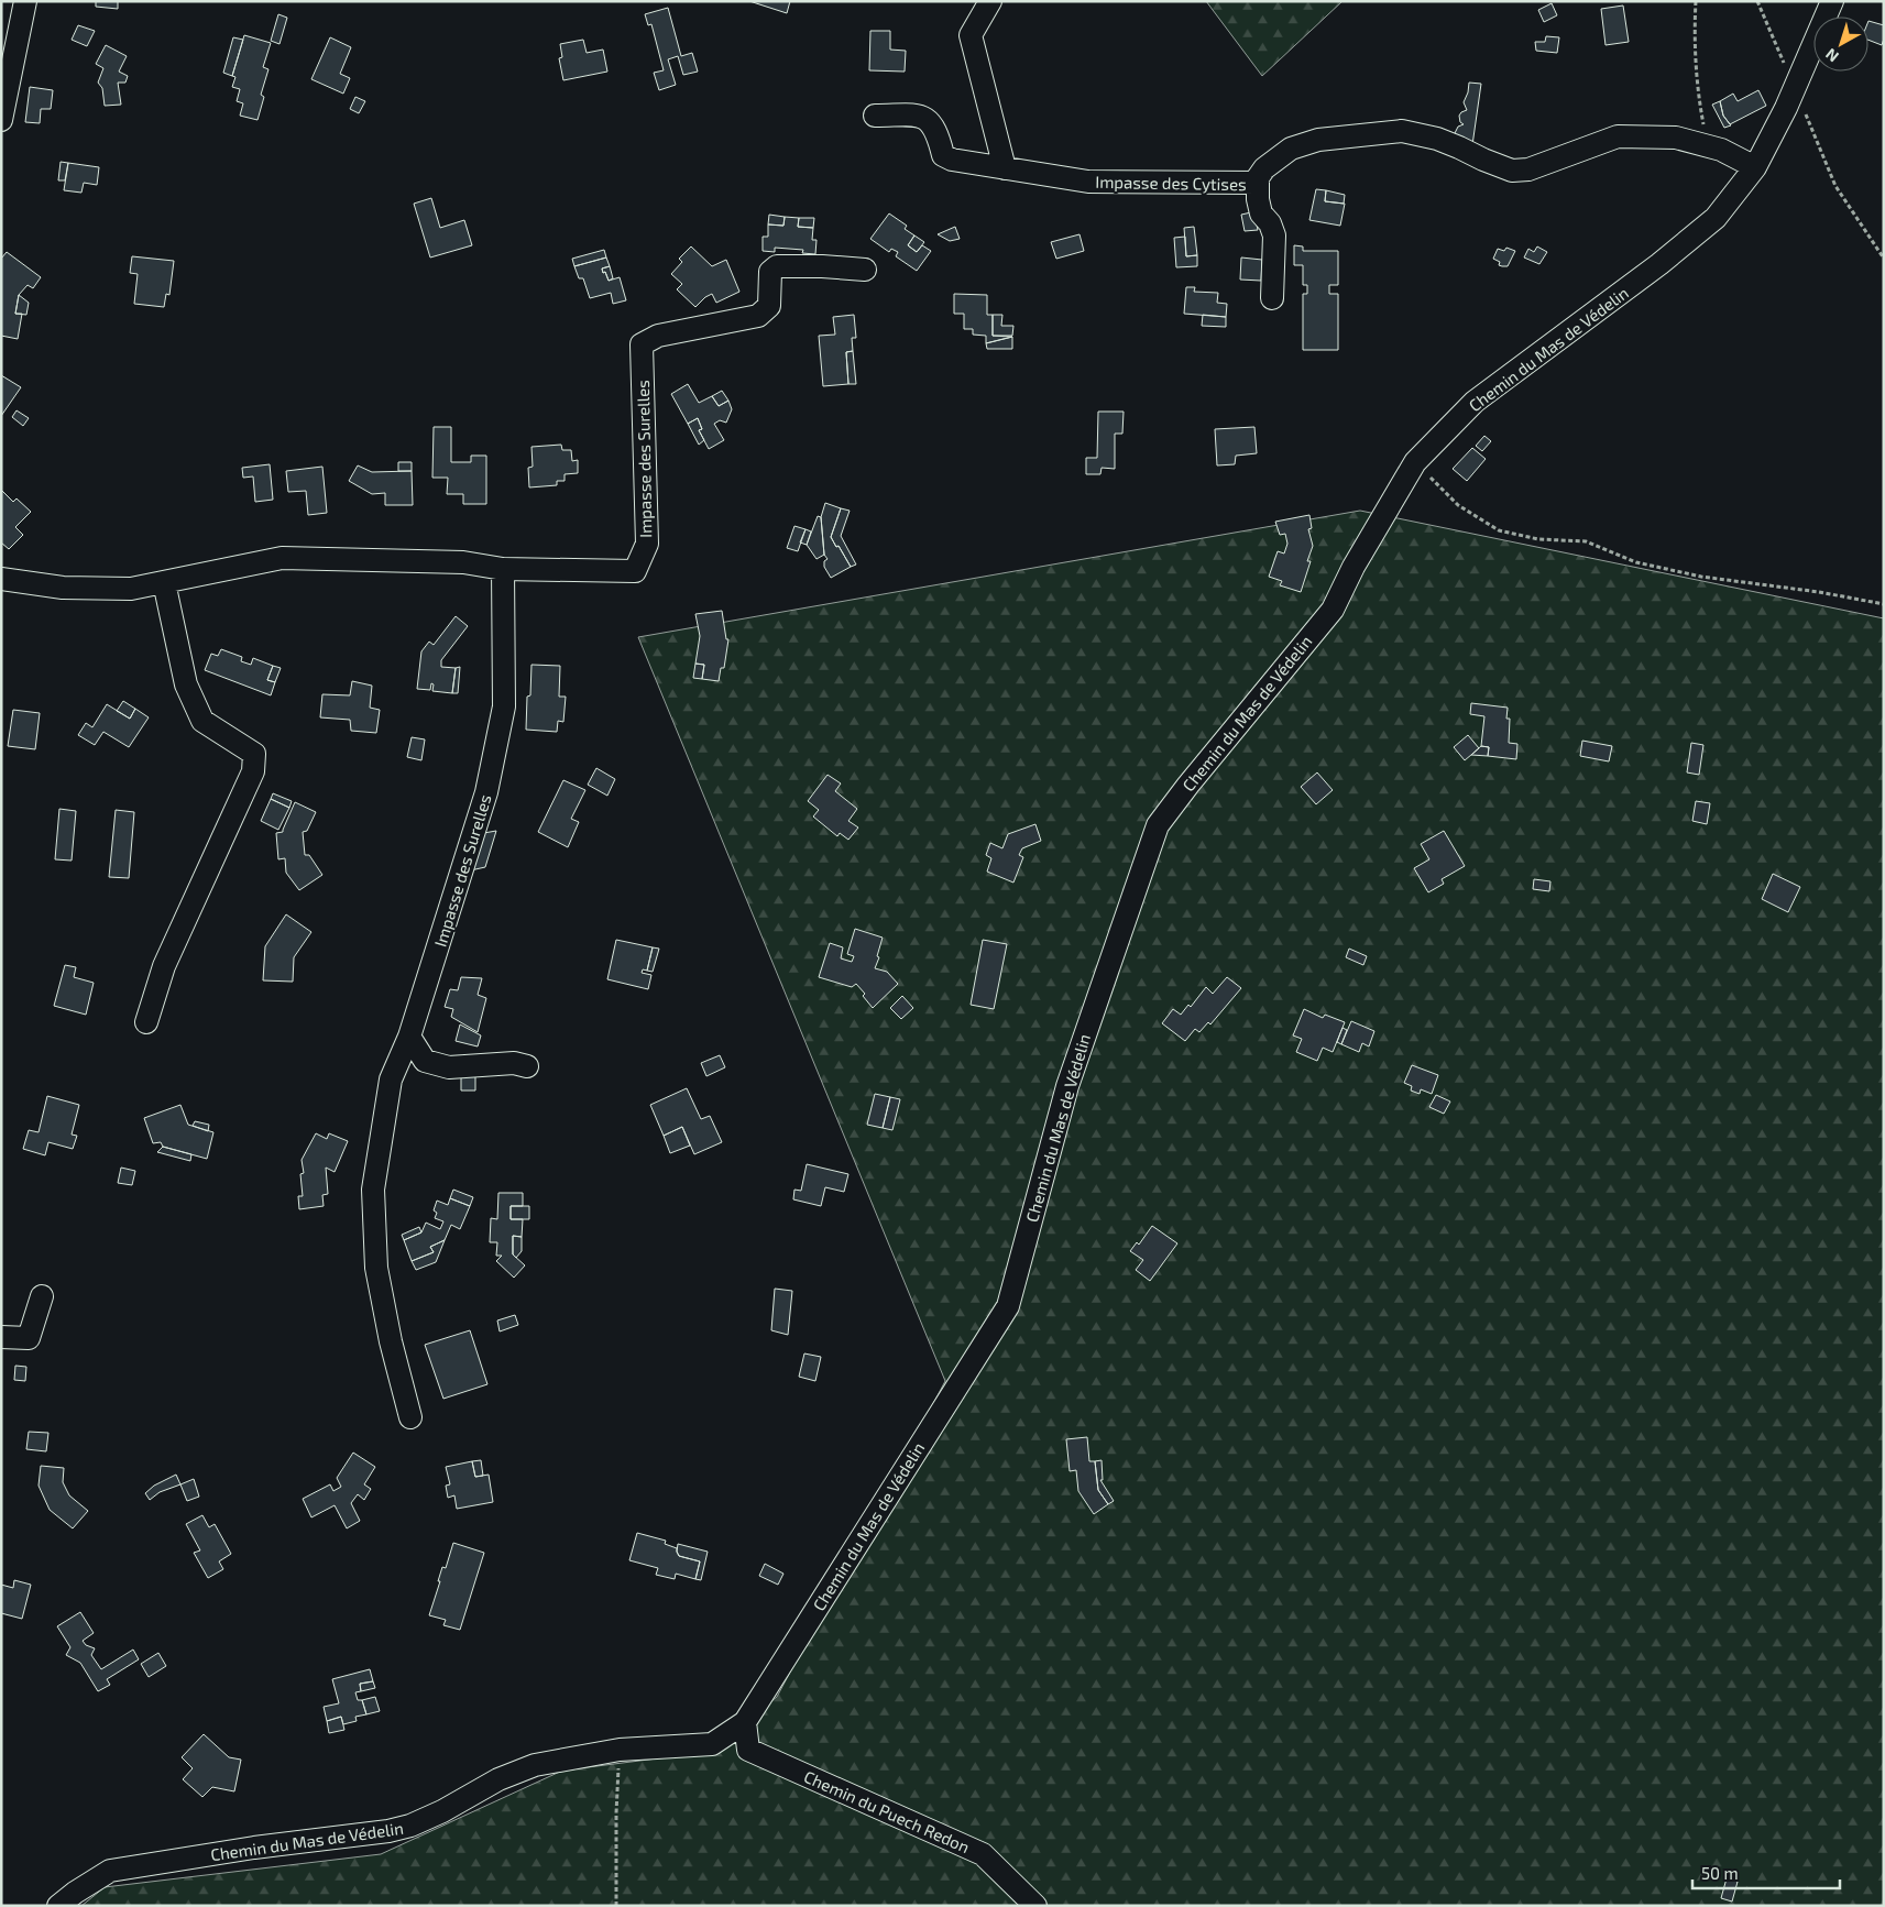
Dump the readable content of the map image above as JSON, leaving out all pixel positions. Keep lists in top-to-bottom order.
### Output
{
  "streets": {
    "street": [
      "Impasse des Cytises",
      "Chemin du Mas de Védelin",
      "Impasse des Surelles",
      "Chemin du Puech Redon"
    ]
  },
  "crossings": [
    ["Impasse des Cytises", "Chemin du Mas de Védelin"],
    ["Chemin du Mas de Védelin", "Chemin du Puech Redon"]
  ],
  "scale_bar": "50 m",
  "north": "bottom left"
}
